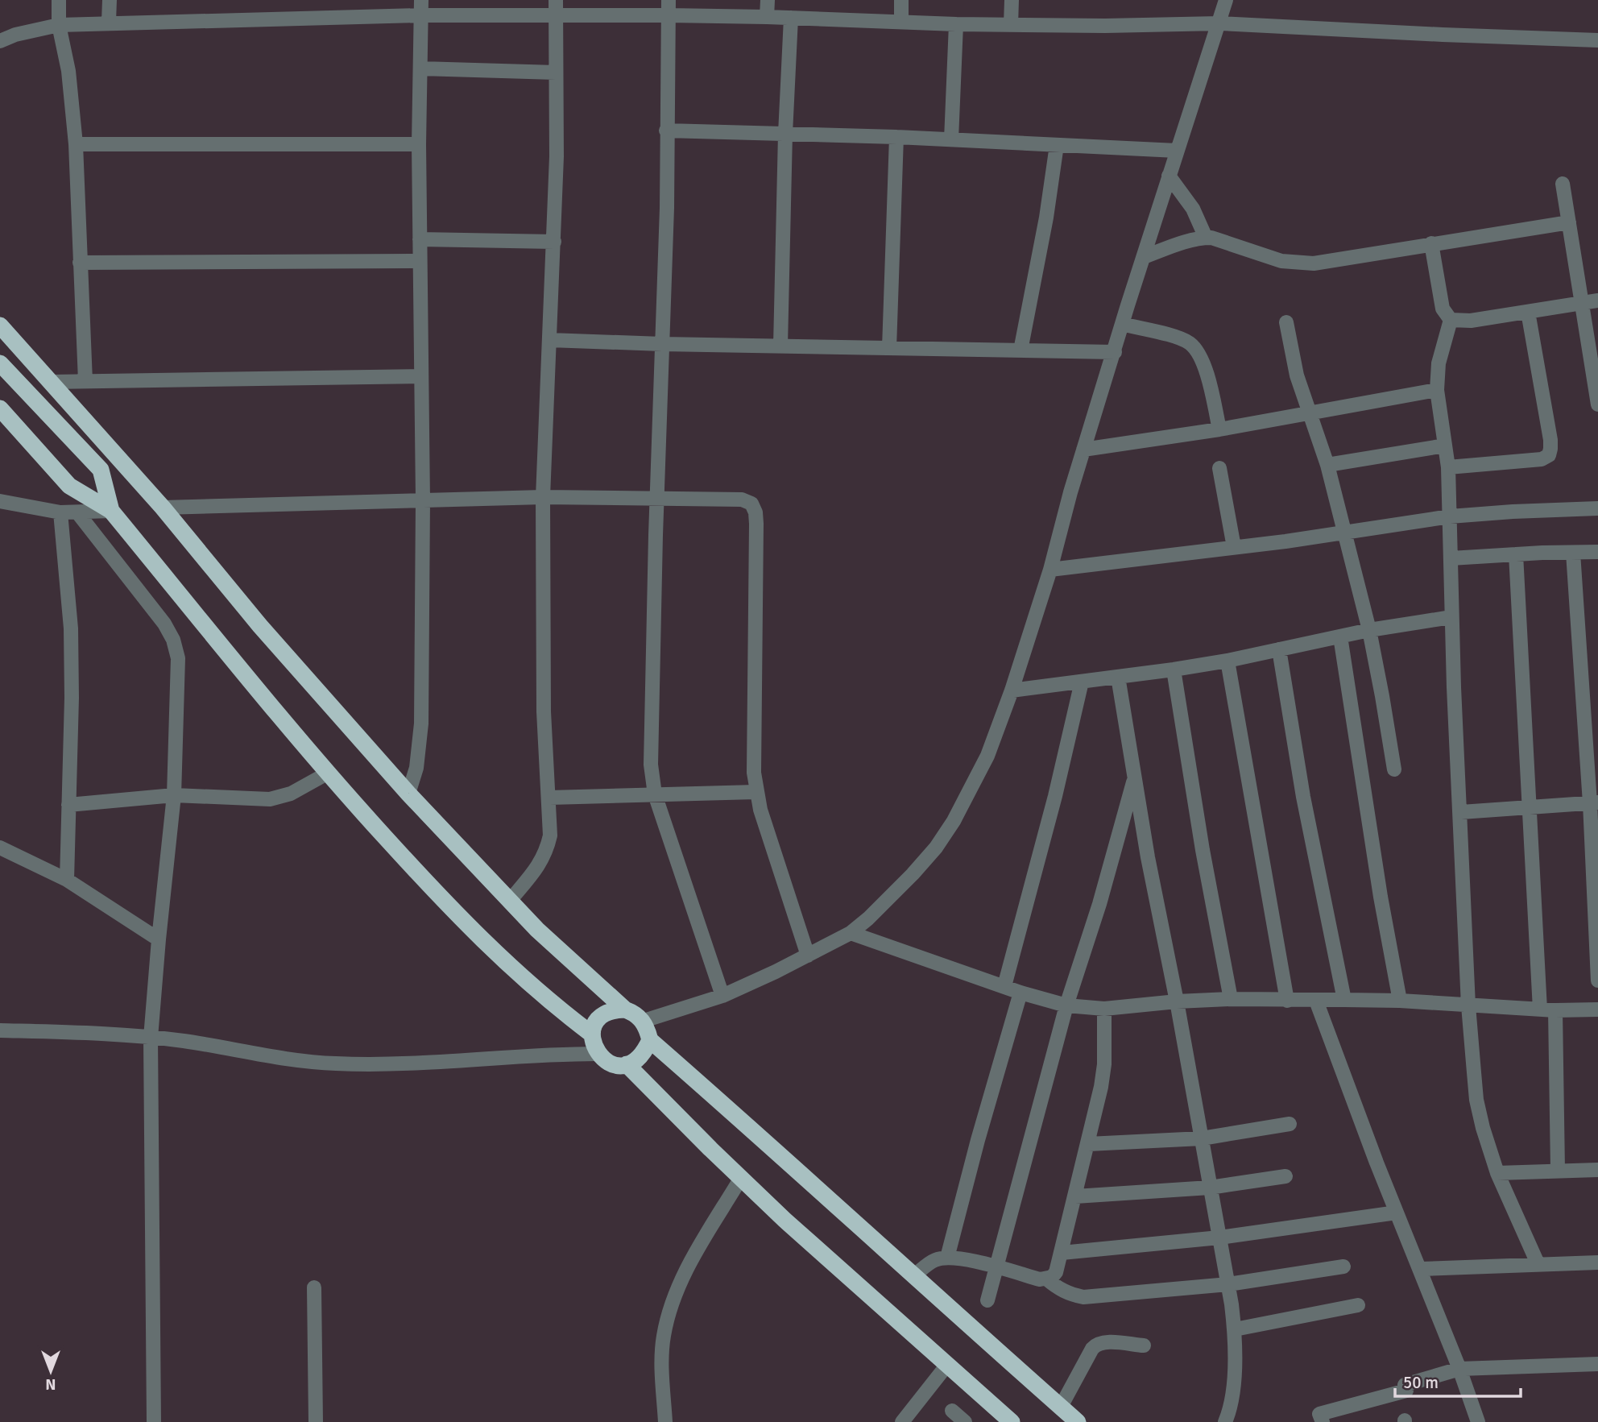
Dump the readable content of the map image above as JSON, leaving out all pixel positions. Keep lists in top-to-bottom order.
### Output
{
  "scale_bar": "50 m",
  "north": "bottom"
}
